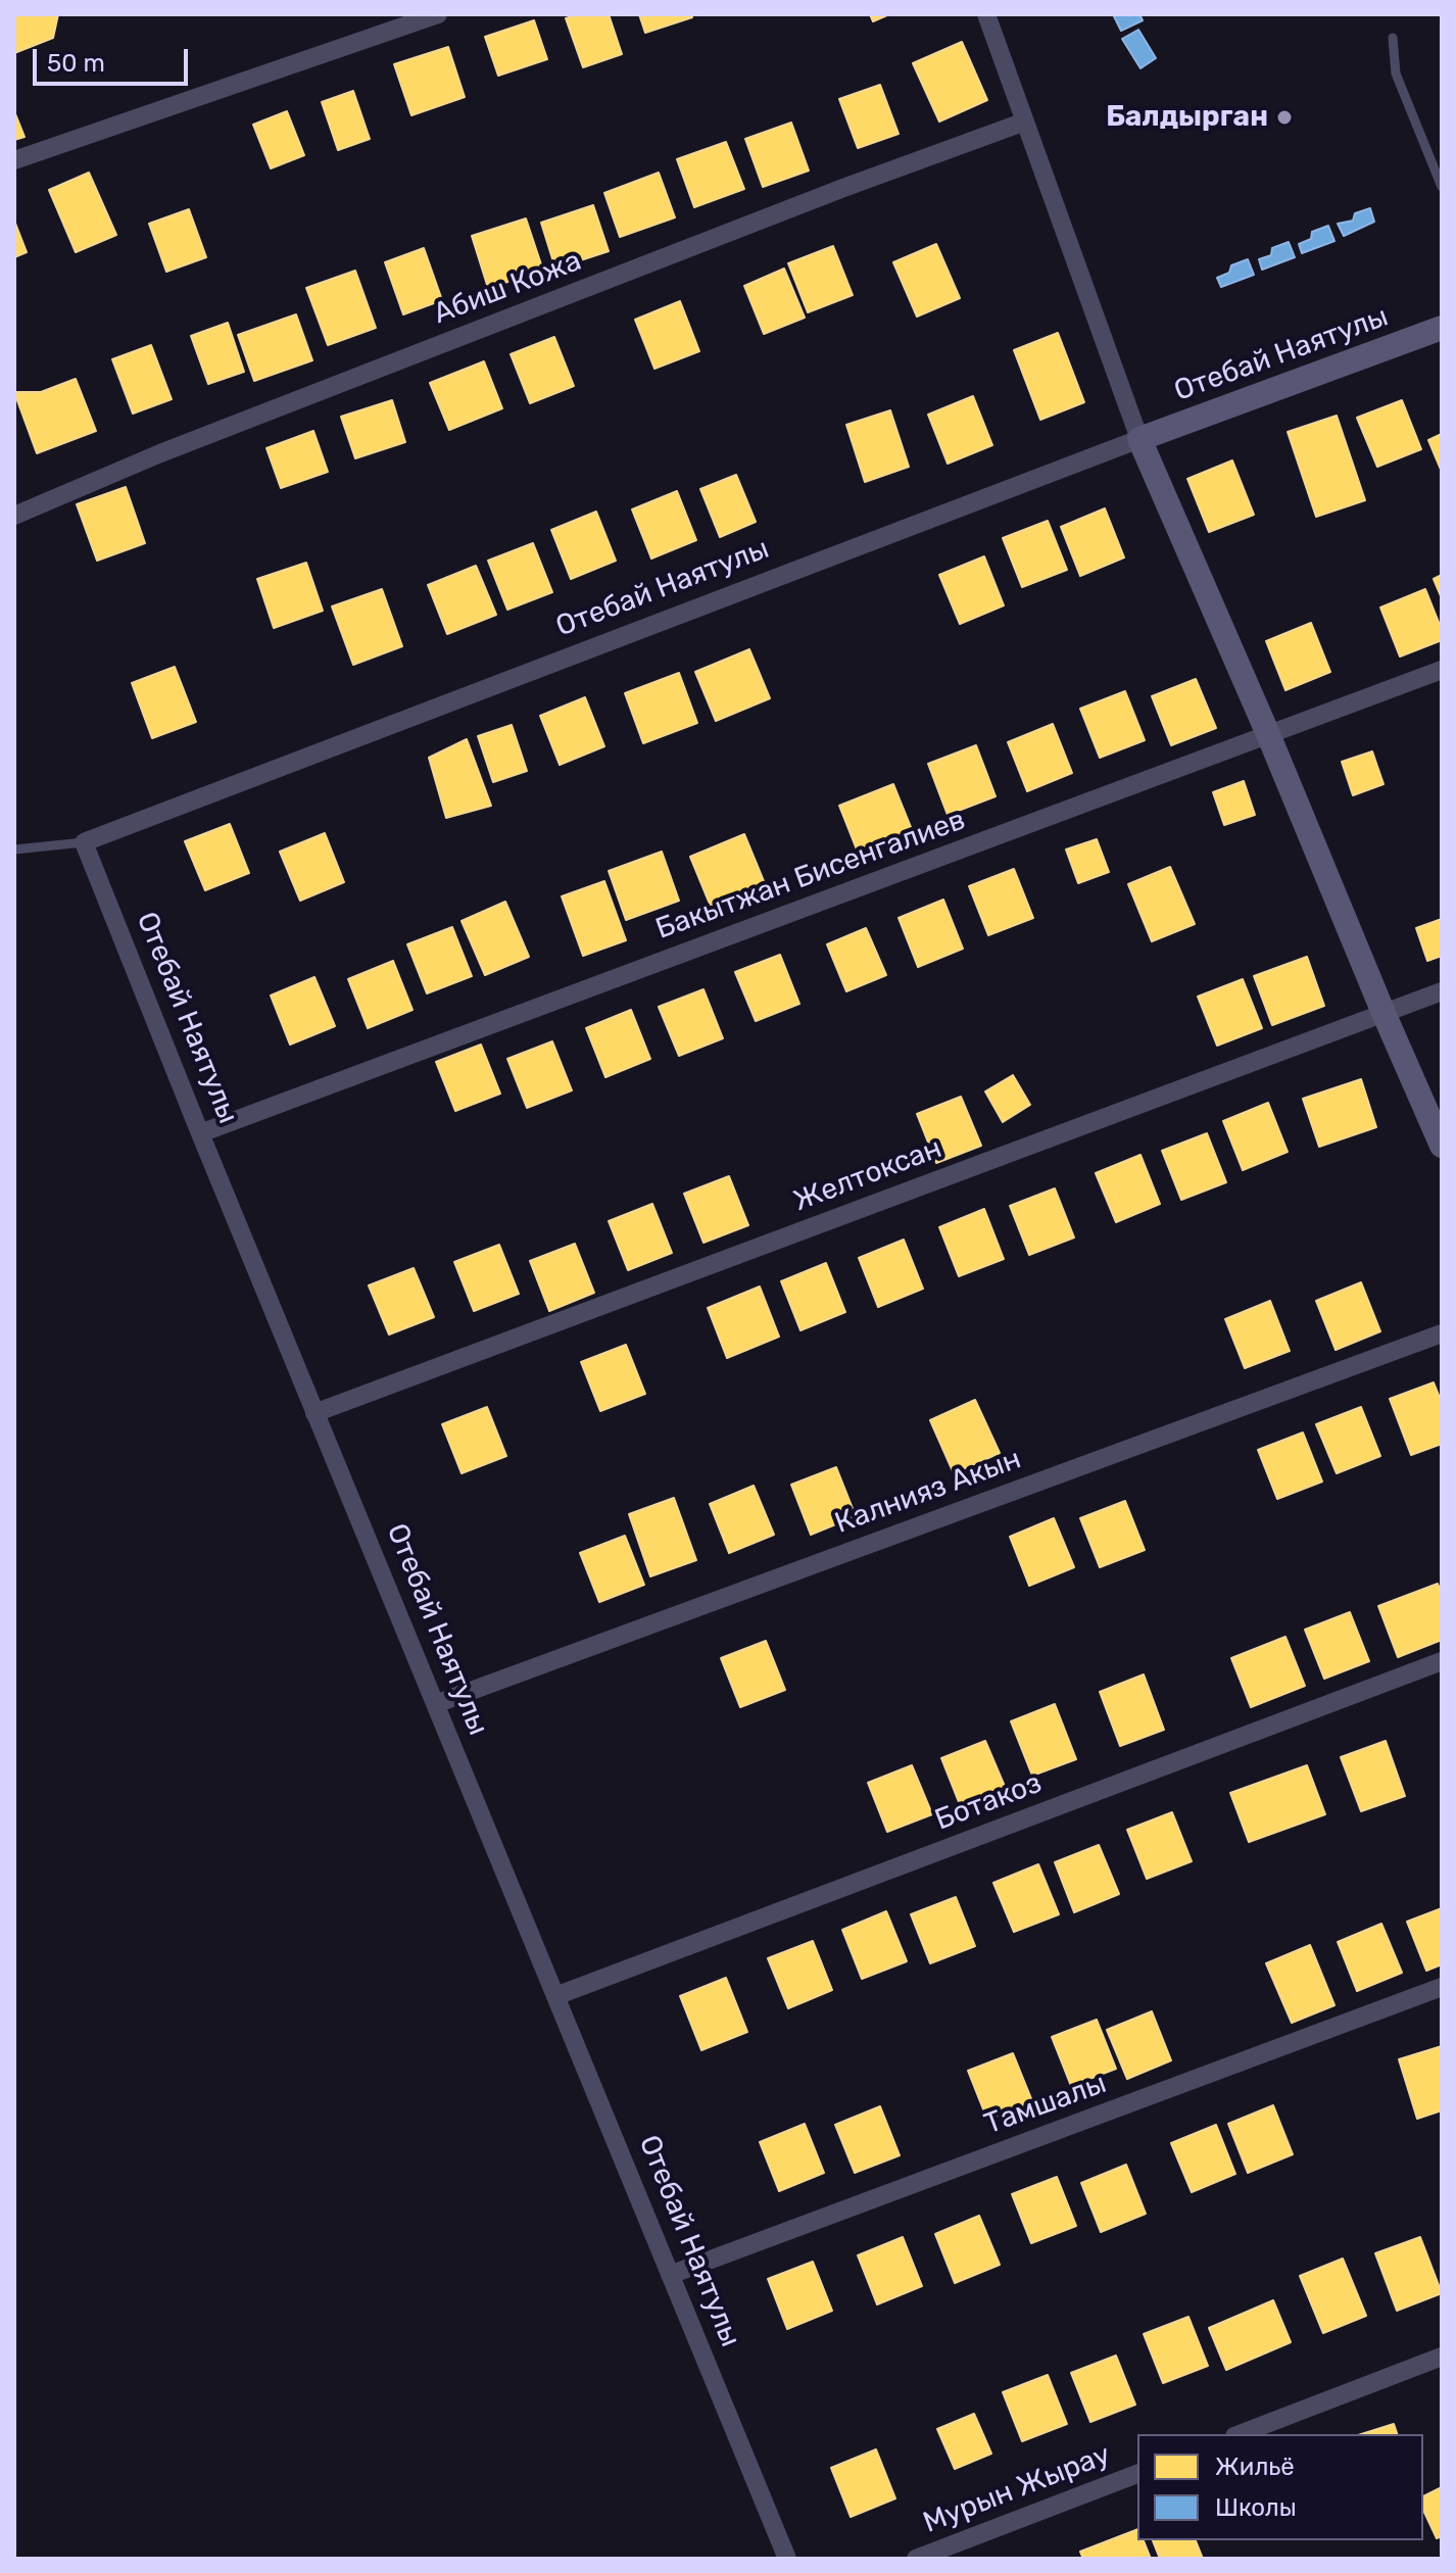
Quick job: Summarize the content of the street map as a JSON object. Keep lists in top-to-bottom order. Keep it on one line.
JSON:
{"streets":{"street":["Абиш Кожа","Отебай Наятулы","Бакытжан Бисенгалиев","Желтоксан","Калнияз Акын","Ботакоз","Тамшалы","Мурын Жырау"]},"crossings":[["Отебай Наятулы","Бакытжан Бисенгалиев"],["Отебай Наятулы","Желтоксан"],["Отебай Наятулы","Калнияз Акын"],["Отебай Наятулы","Ботакоз"],["Отебай Наятулы","Тамшалы"]],"places":["Балдырган"],"legend":["Жильё","Школы"],"scale_bar":"50 m"}
